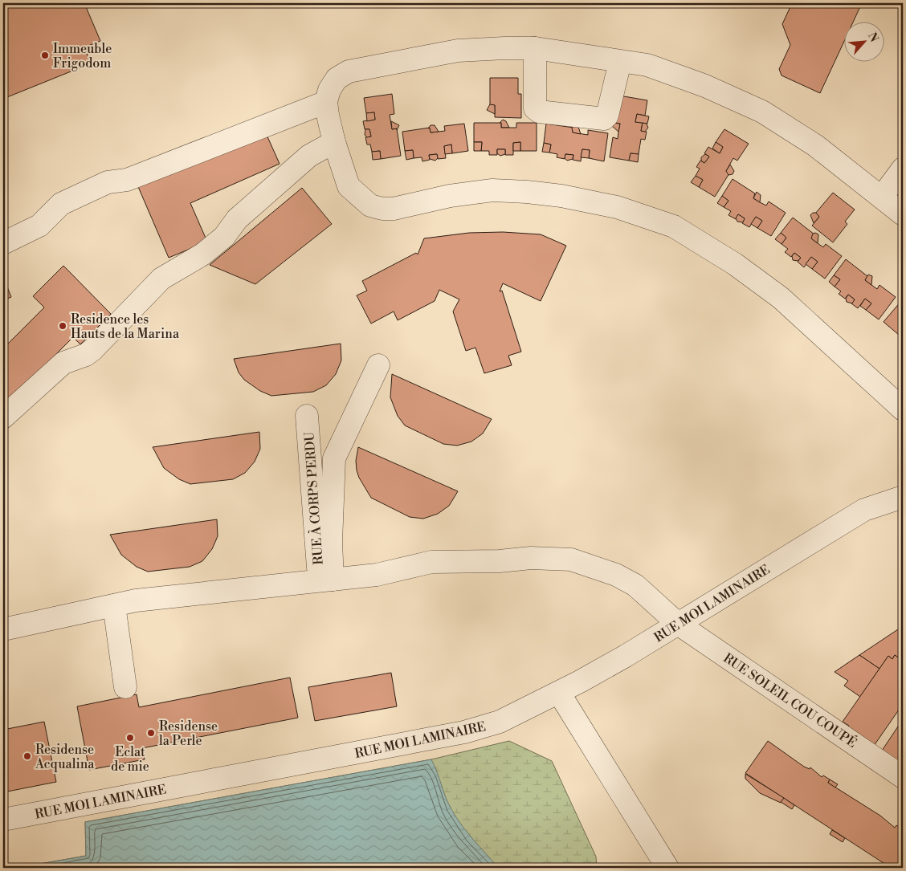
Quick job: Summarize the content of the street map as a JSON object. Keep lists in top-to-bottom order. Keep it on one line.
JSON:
{"streets":{"street":["RUE À CORPS PERDU","RUE MOI LAMINAIRE","RUE SOLEIL COU COUPÉ"]},"crossings":[["RUE À CORPS PERDU","RUE SOLEIL COU COUPÉ"],["RUE MOI LAMINAIRE","RUE SOLEIL COU COUPÉ"]],"places":["Immeuble Frigodom","Residence les Hauts de la Marina","Residense la Perle","Eclat de mie","Residense Acqualina"],"north":"top right"}
